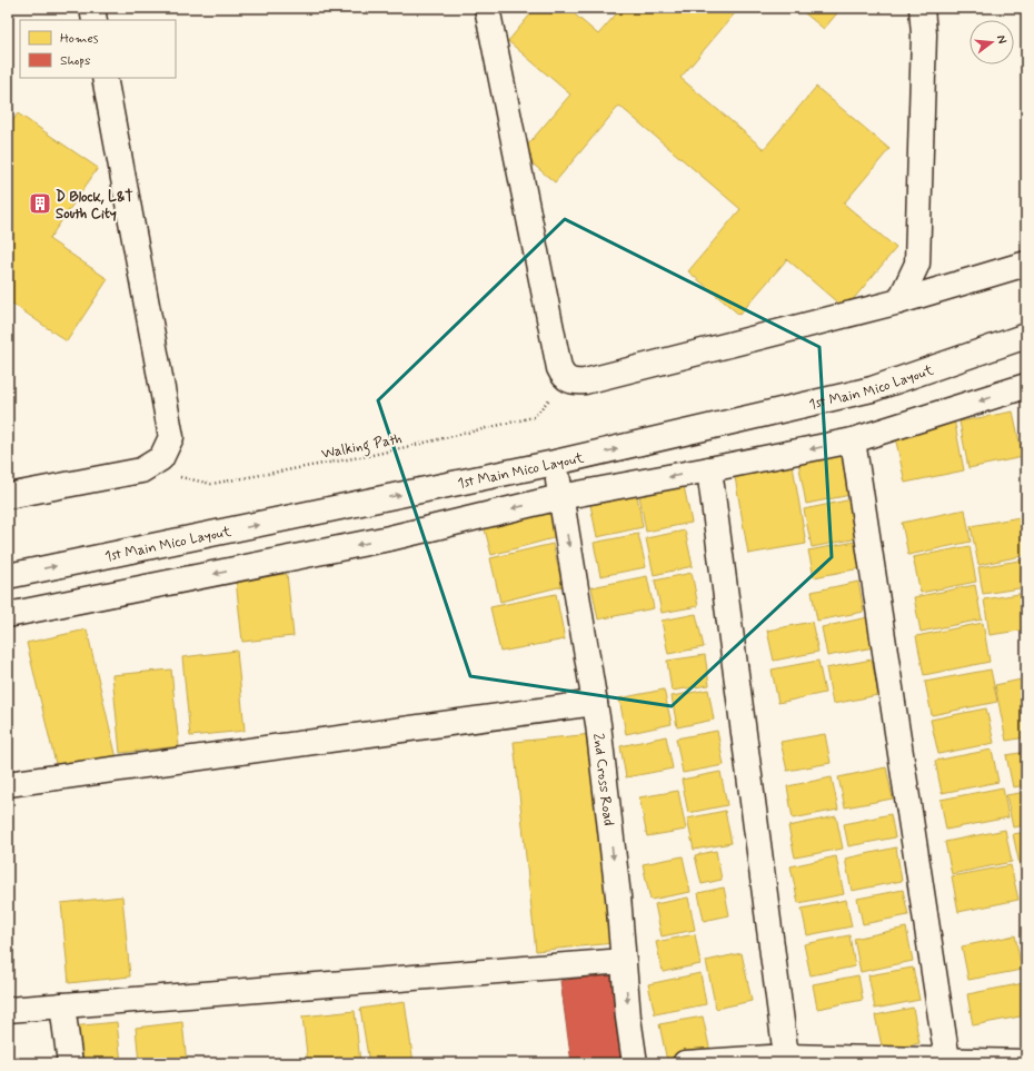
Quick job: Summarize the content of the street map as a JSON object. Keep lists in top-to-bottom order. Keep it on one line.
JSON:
{"streets":{"street":["1st Main Mico Layout","2nd Cross Road"],"path":["Walking Path"]},"crossings":[["1st Main Mico Layout","2nd Cross Road"]],"places":{"building":["D Block, L&T South City"]},"legend":["Homes","Shops"],"north":"right"}
